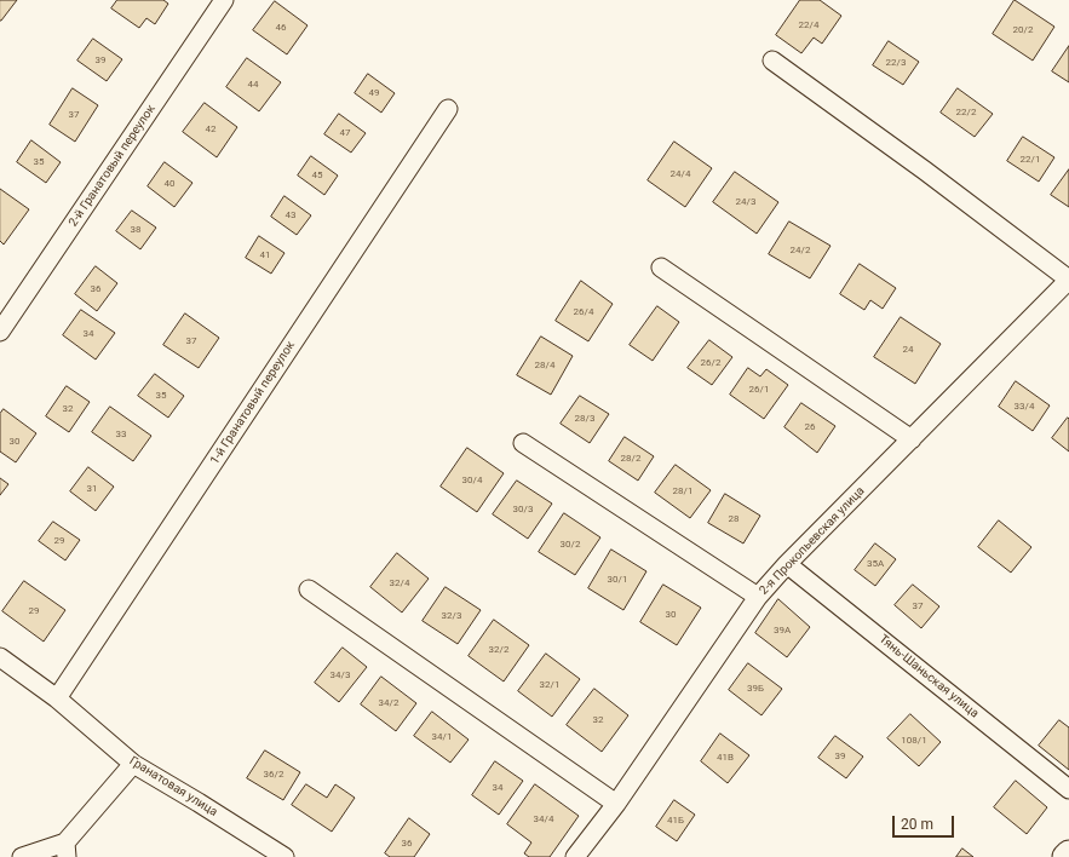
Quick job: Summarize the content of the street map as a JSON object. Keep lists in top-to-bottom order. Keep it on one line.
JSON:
{"streets":{"street":["2-й Гранатовый переулок","1-й Гранатовый переулок","2-я Прокопьевская улица","Тянь-Шаньская улица","Гранатовая улица"]},"crossings":[["1-й Гранатовый переулок","Гранатовая улица"],["2-я Прокопьевская улица","Тянь-Шаньская улица"]],"house_numbers":["22/4","46","20/2","39","22/3","44","49","22/2","37","42","47","22/1","35","24/4","45","40","24/3","43","38","24/2","41","36","26/4","34","37","24","26/2","28/4","26/1","35","33/4","32","28/3","26","33","30","28/2","30/4","31","28/1","30/3","28","29","30/2","35А","30/1","32/4","37","29","30","32/3","39А","32/2","34/3","32/1","39Б","34/2","32","34/1","108/1","39","41В","36/2","34","34/4","41Б","36"],"scale_bar":"20 m"}
